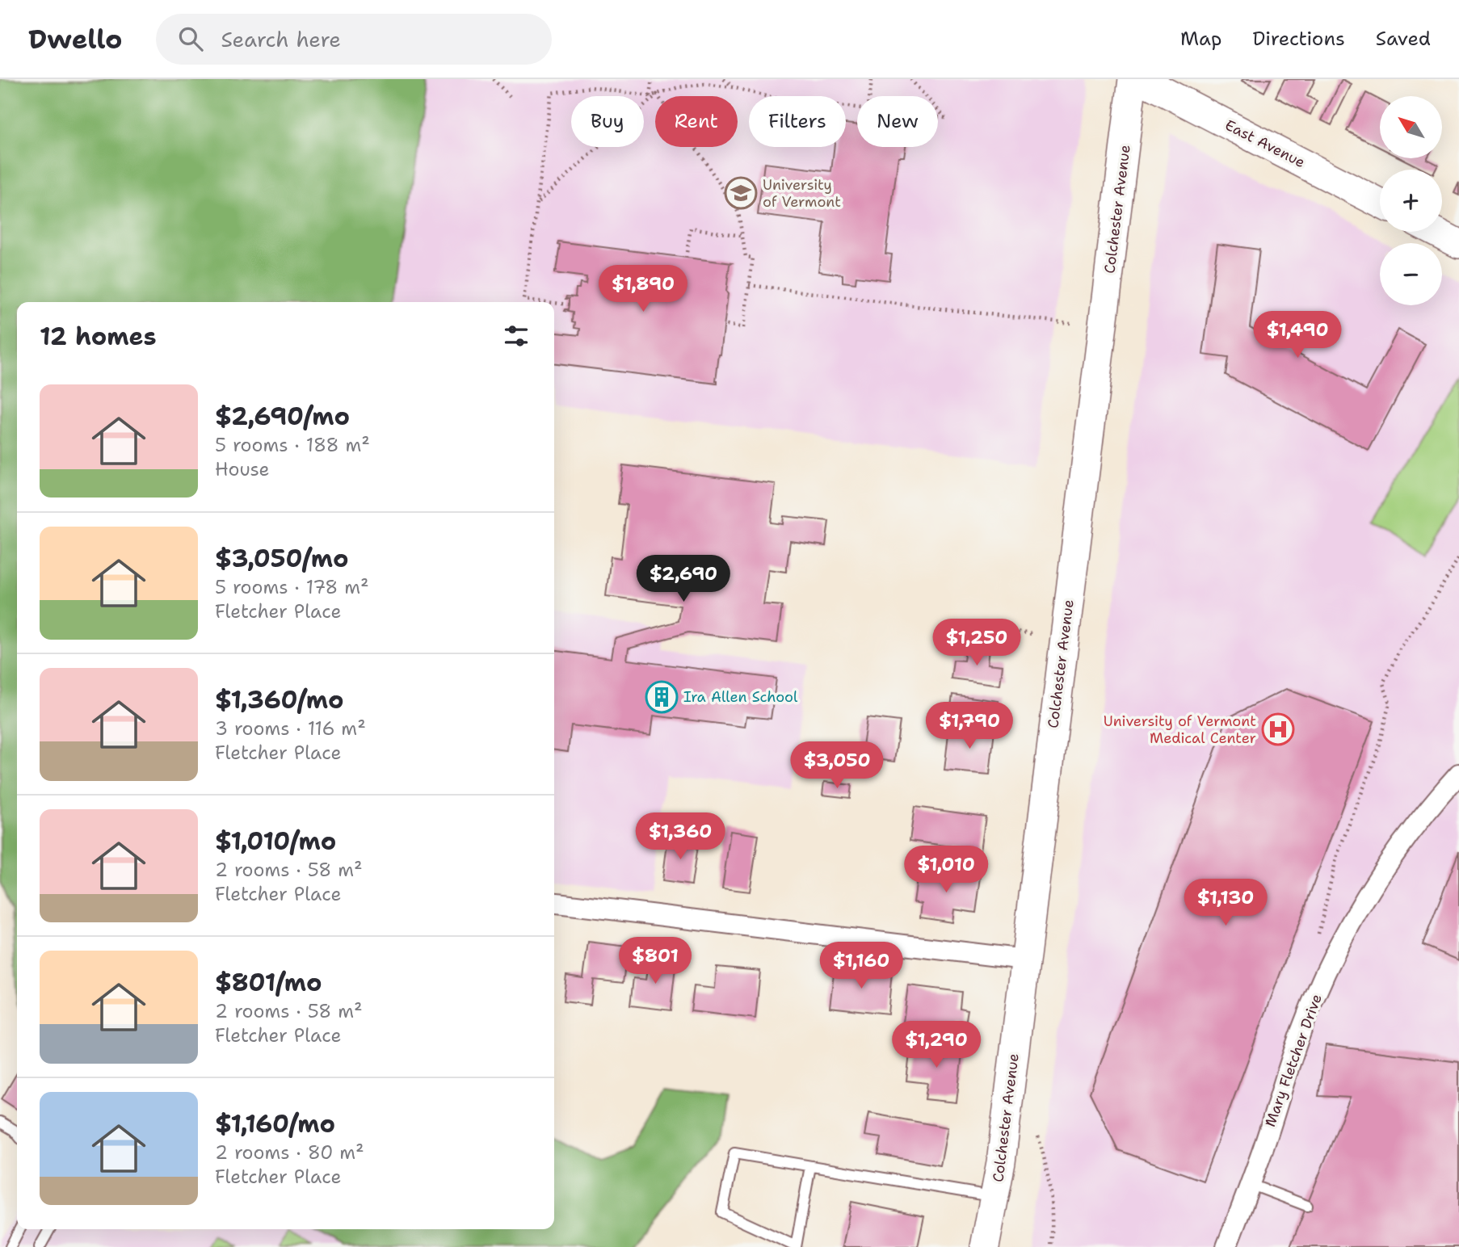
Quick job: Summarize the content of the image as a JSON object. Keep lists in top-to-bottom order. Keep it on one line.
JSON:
{"streets":{"main road":["East Avenue","Colchester Avenue"],"street":["Mary Fletcher Drive"]},"places":{"school or university":["University of Vermont"],"building":["Ira Allen School"],"hospital":["University of Vermont Medical Center"]},"north":"top left","page":{"header":"Dwello","search":"Search here","nav":["Map","Directions","Saved"],"map_buttons":["+","−"],"chip":["Buy","Rent","Filters","New"],"price":["$1,890","$1,490","$2,690","$1,250","$1,790","$3,050","$1,360","$1,010","$1,130","$801","$1,160","$1,290"],"heading":"12 homes","list":[{"name":"$2,690/mo","note":"5 rooms · 188 m² · House"},{"name":"$3,050/mo","note":"5 rooms · 178 m² · Fletcher Place"},{"name":"$1,360/mo","note":"3 rooms · 116 m² · Fletcher Place"},{"name":"$1,010/mo","note":"2 rooms · 58 m² · Fletcher Place"},{"name":"$801/mo","note":"2 rooms · 58 m² · Fletcher Place"},{"name":"$1,160/mo","note":"2 rooms · 80 m² · Fletcher Place"}]}}
